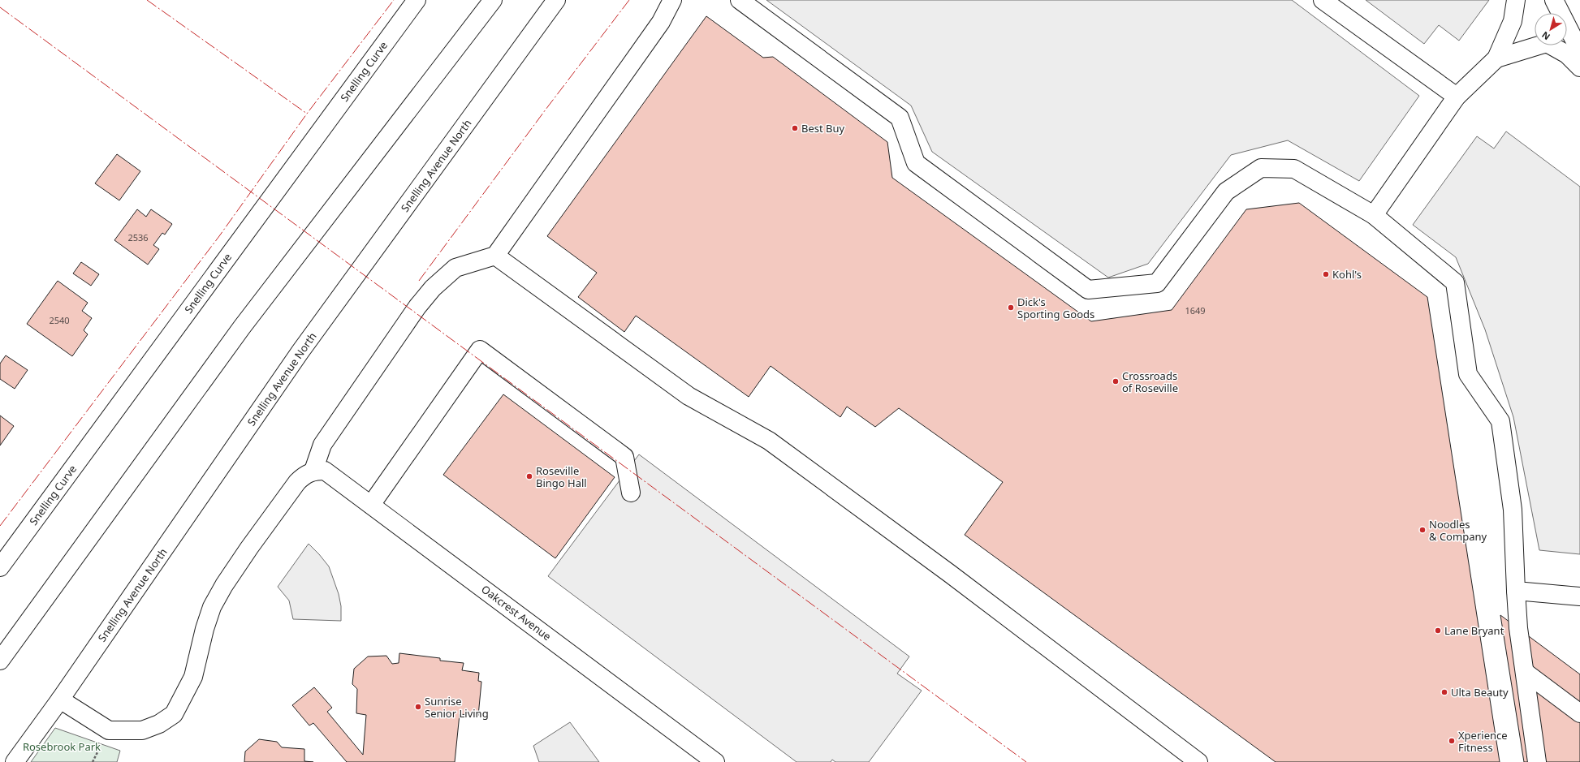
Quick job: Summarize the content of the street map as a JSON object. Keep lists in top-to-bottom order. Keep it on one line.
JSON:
{"streets":{"main road":["Snelling Curve","Snelling Avenue North","Oakcrest Avenue"]},"parks":["Rosebrook Park"],"places":["Best Buy","Kohl's","Dick's Sporting Goods","Crossroads of Roseville","Roseville Bingo Hall","Noodles & Company","Lane Bryant","Ulta Beauty","Sunrise Senior Living","Xperience Fitness"],"house_numbers":["2536","1649","2540"],"north":"bottom left"}
